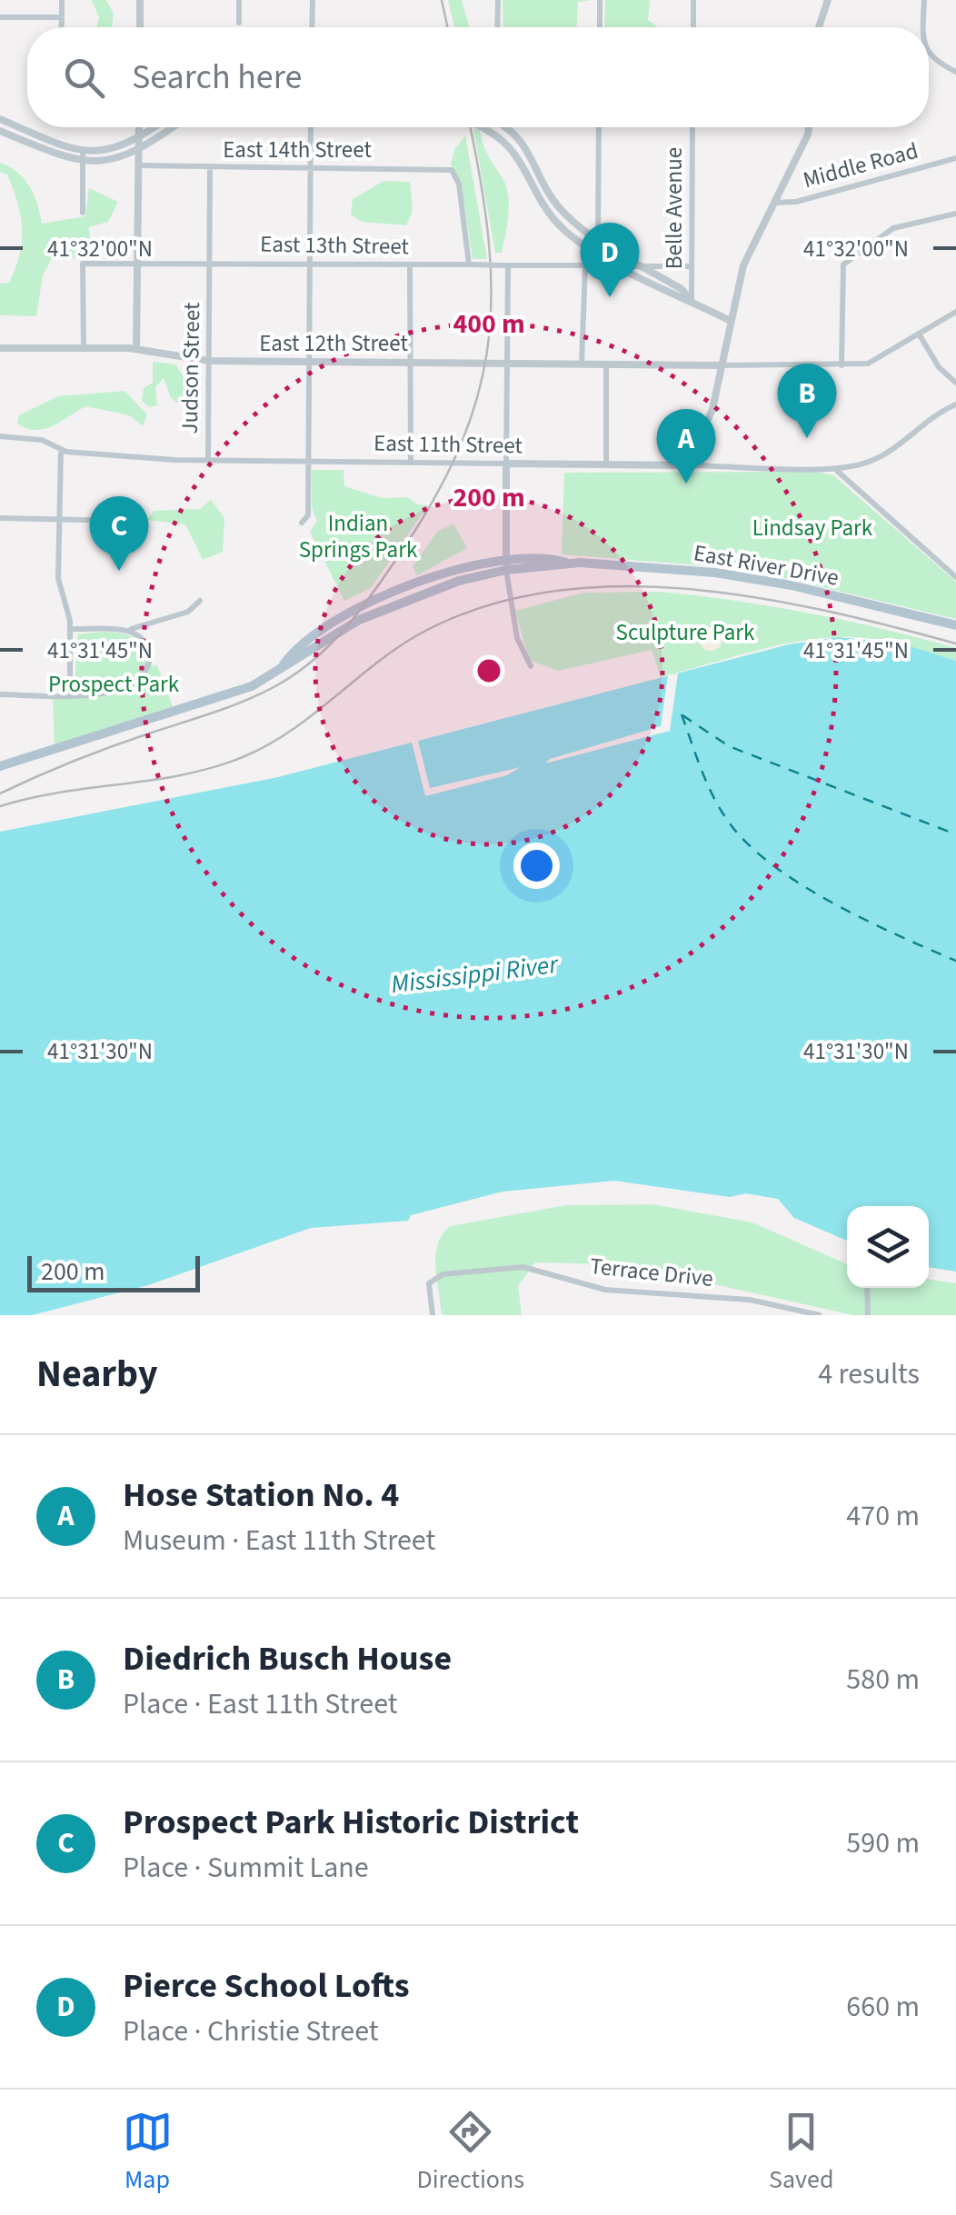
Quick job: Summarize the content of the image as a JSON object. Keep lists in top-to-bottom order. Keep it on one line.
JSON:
{"streets":{"main road":["East River Drive"],"street":["East 14th Street","Middle Road","Belle Avenue","East 13th Street","East 12th Street","Judson Street","East 11th Street","Terrace Drive"]},"crossings":[["East 14th Street","East 13th Street"],["East 14th Street","Judson Street"],["East 13th Street","East 12th Street"],["East 13th Street","Judson Street"],["East 12th Street","Judson Street"],["Judson Street","East 11th Street"]],"water":["Mississippi River"],"parks":["Indian Springs Park","Lindsay Park","Sculpture Park","Prospect Park"],"scale_bar":"200 m","page":{"search":"Search here","pins":["D","B","A","C"],"scale":"200 m","heading":["Nearby","4 results"],"list":[{"mark":"A","name":"Hose Station No. 4","note":"Museum · East 11th Street","value":"470 m"},{"mark":"B","name":"Diedrich Busch House","note":"Place · East 11th Street","value":"580 m"},{"mark":"C","name":"Prospect Park Historic District","note":"Place · Summit Lane","value":"590 m"},{"mark":"D","name":"Pierce School Lofts","note":"Place · Christie Street","value":"660 m"}],"nav":["Map","Directions","Saved"]},"coordinates":["41°32'00\"N","41°31'45\"N","41°31'30\"N"],"rings":["400 m","200 m"]}
